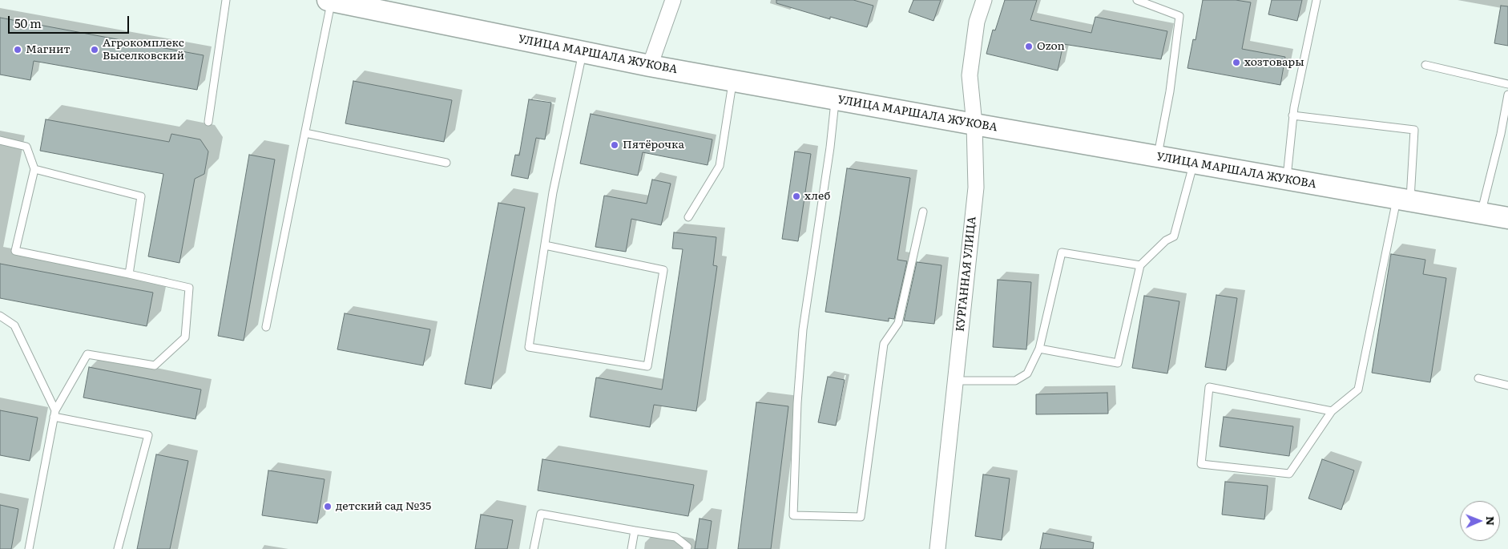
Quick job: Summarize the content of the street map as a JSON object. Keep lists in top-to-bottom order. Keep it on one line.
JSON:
{"streets":{"main road":["УЛИЦА МАРШАЛА ЖУКОВА"],"street":["КУРГАННАЯ УЛИЦА"]},"crossings":[["УЛИЦА МАРШАЛА ЖУКОВА","КУРГАННАЯ УЛИЦА"]],"places":["Ozon","Магнит","Агрокомплекс Выселковский","хозтовары","Пятёрочка","хлеб","детский сад №35"],"scale_bar":"50 m","north":"right"}
